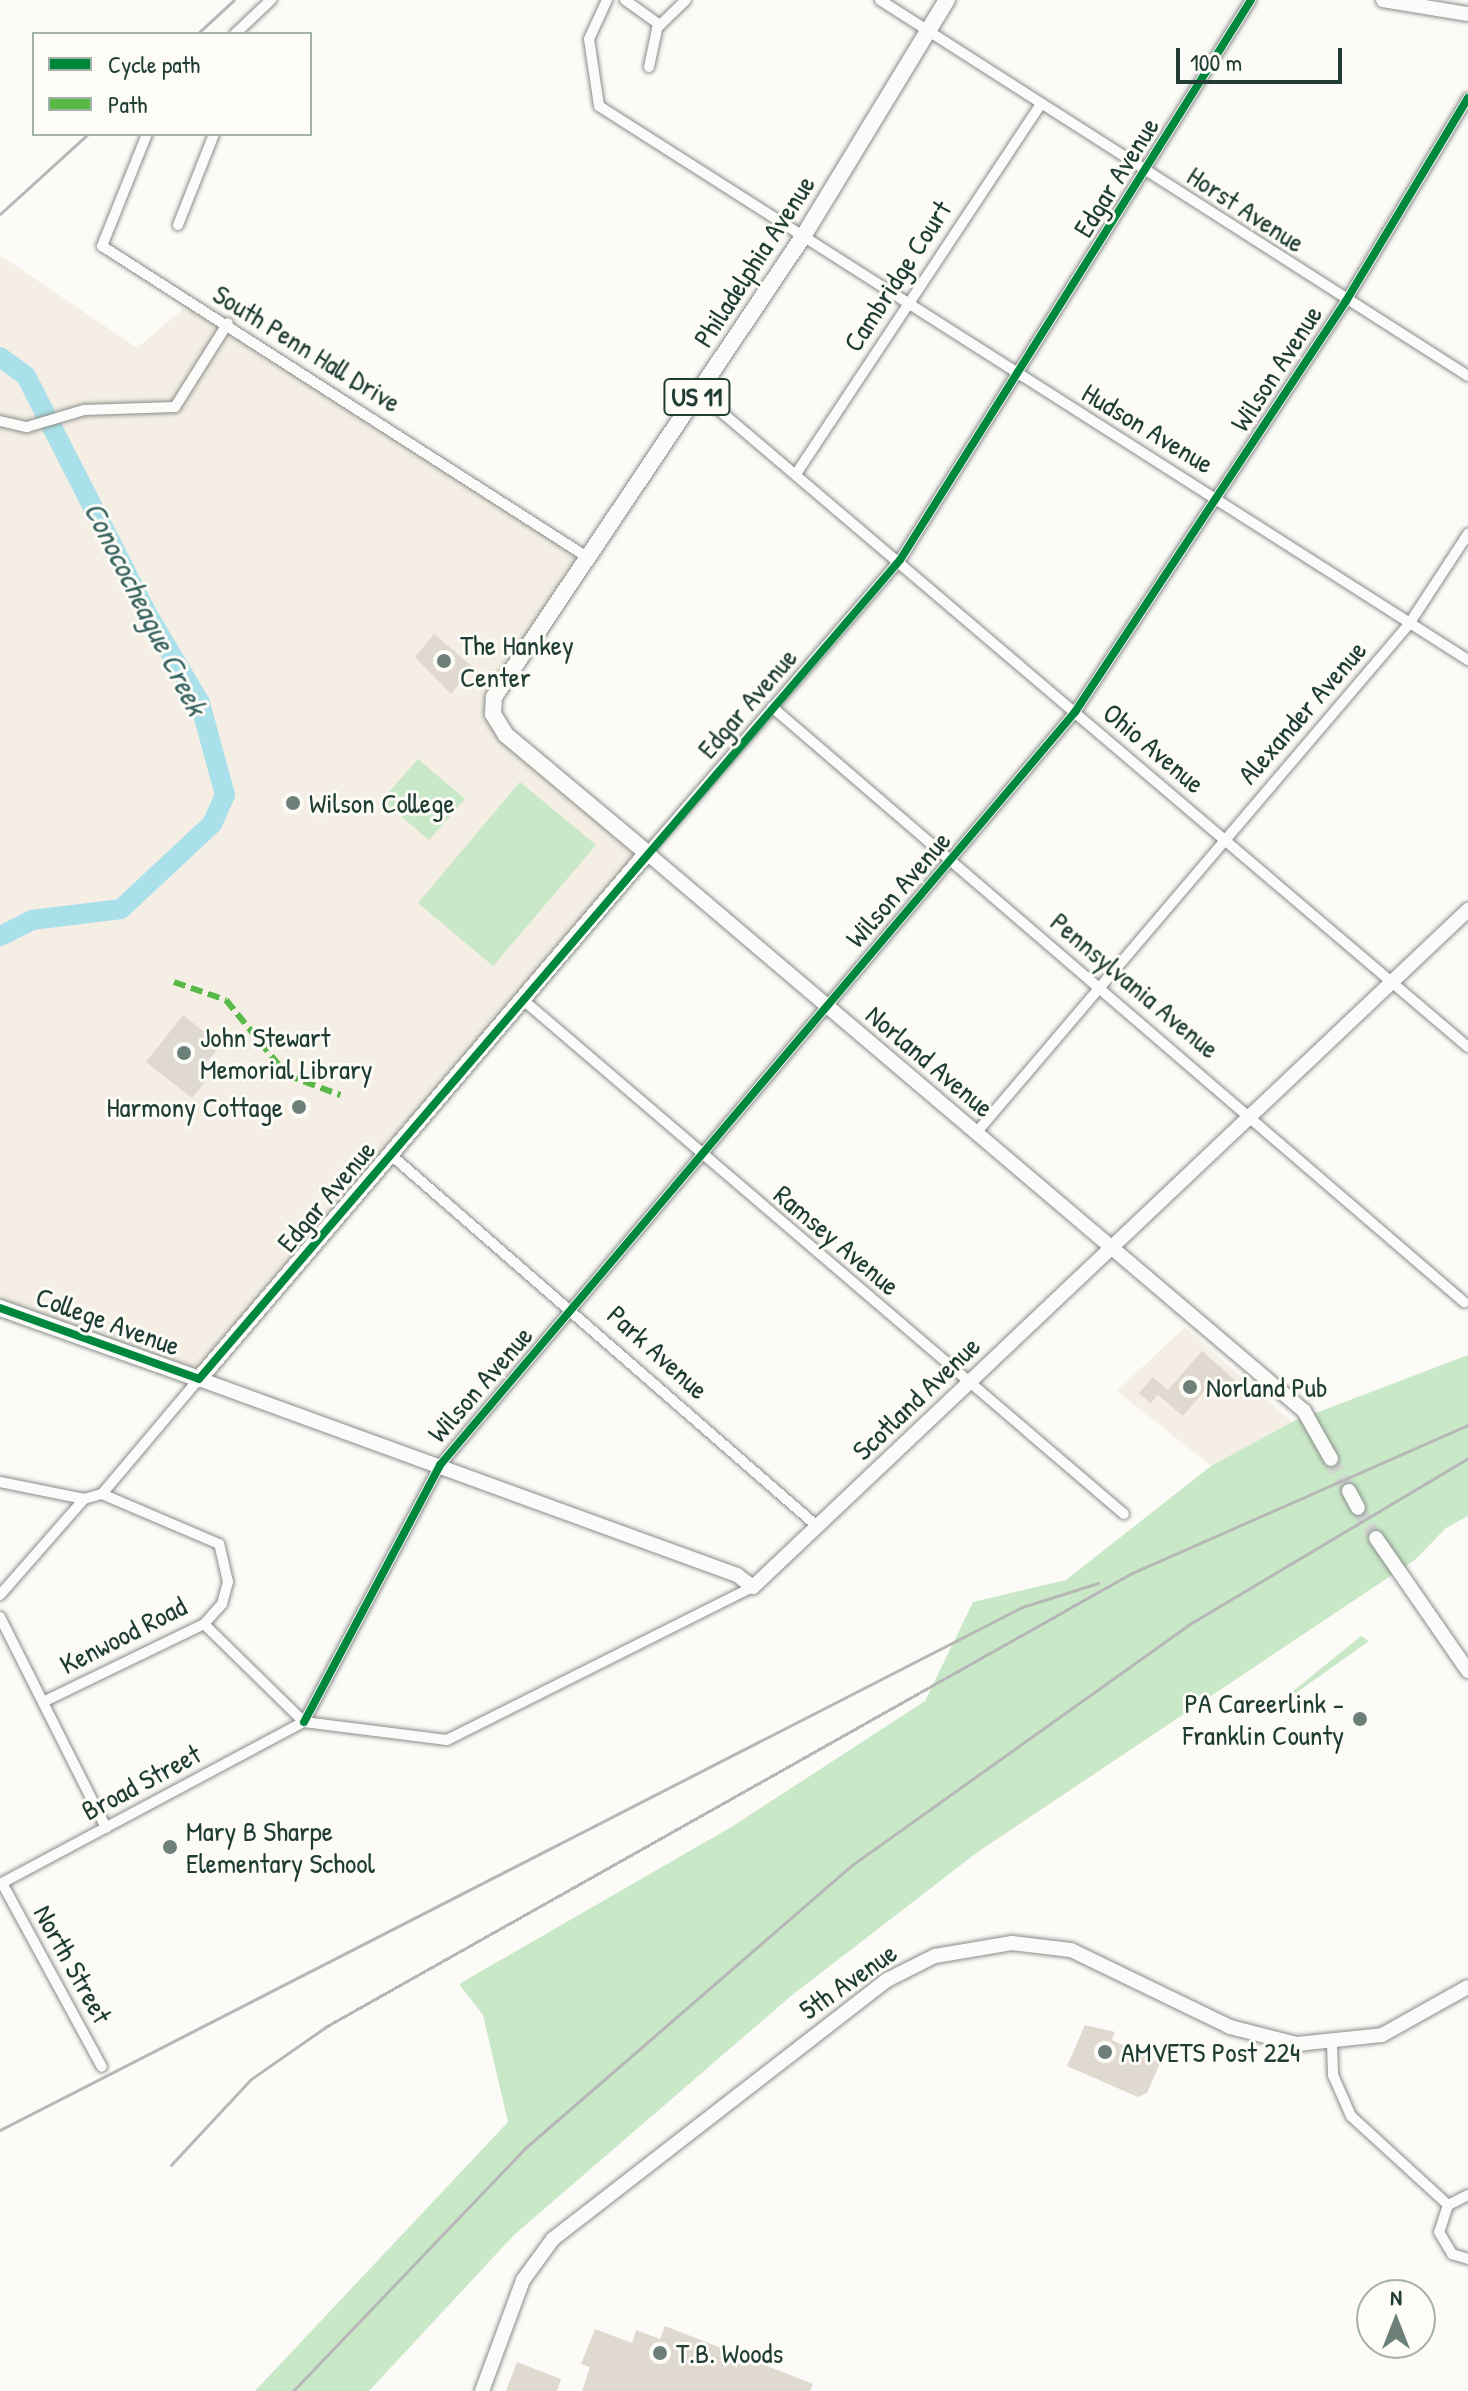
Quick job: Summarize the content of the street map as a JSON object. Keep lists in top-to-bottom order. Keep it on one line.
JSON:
{"streets":{"main road":["Edgar Avenue","Philadelphia Avenue","US 11","Norland Avenue","College Avenue"],"street":["Horst Avenue","Cambridge Court","South Penn Hall Drive","Wilson Avenue","Hudson Avenue","Alexander Avenue","Ohio Avenue","Pennsylvania Avenue","Ramsey Avenue","Park Avenue","Scotland Avenue","Kenwood Road","Broad Street","North Street","5th Avenue"]},"crossings":[["Edgar Avenue","Horst Avenue"],["Edgar Avenue","Hudson Avenue"],["Edgar Avenue","Ohio Avenue"],["Edgar Avenue","Pennsylvania Avenue"],["Edgar Avenue","Norland Avenue"],["Edgar Avenue","Ramsey Avenue"],["Edgar Avenue","College Avenue"],["Edgar Avenue","Park Avenue"],["Edgar Avenue","Kenwood Road"],["Horst Avenue","Philadelphia Avenue"],["Horst Avenue","Cambridge Court"],["Horst Avenue","Wilson Avenue"],["Philadelphia Avenue","South Penn Hall Drive"],["Philadelphia Avenue","Hudson Avenue"],["Philadelphia Avenue","Ohio Avenue"],["Philadelphia Avenue","Norland Avenue"],["Cambridge Court","Hudson Avenue"],["Cambridge Court","Ohio Avenue"],["Wilson Avenue","Hudson Avenue"],["Wilson Avenue","Ohio Avenue"],["Wilson Avenue","Pennsylvania Avenue"],["Wilson Avenue","Norland Avenue"],["Wilson Avenue","Ramsey Avenue"],["Wilson Avenue","College Avenue"],["Wilson Avenue","Park Avenue"],["Wilson Avenue","Scotland Avenue"],["Wilson Avenue","Broad Street"],["Hudson Avenue","Alexander Avenue"],["Alexander Avenue","Ohio Avenue"],["Alexander Avenue","Pennsylvania Avenue"],["Alexander Avenue","Norland Avenue"],["Ohio Avenue","Scotland Avenue"],["Pennsylvania Avenue","Scotland Avenue"],["Norland Avenue","Scotland Avenue"],["Ramsey Avenue","Scotland Avenue"],["College Avenue","Scotland Avenue"],["Park Avenue","Scotland Avenue"],["Scotland Avenue","Broad Street"],["Broad Street","North Street"]],"water":["Conococheague Creek"],"places":["The Hankey Center","Wilson College","John Stewart Memorial Library","Harmony Cottage","Norland Pub","PA Careerlink - Franklin County","Mary B Sharpe Elementary School","AMVETS Post 224","T.B. Woods"],"legend":["Cycle path","Path"],"scale_bar":"100 m","north":"top"}
